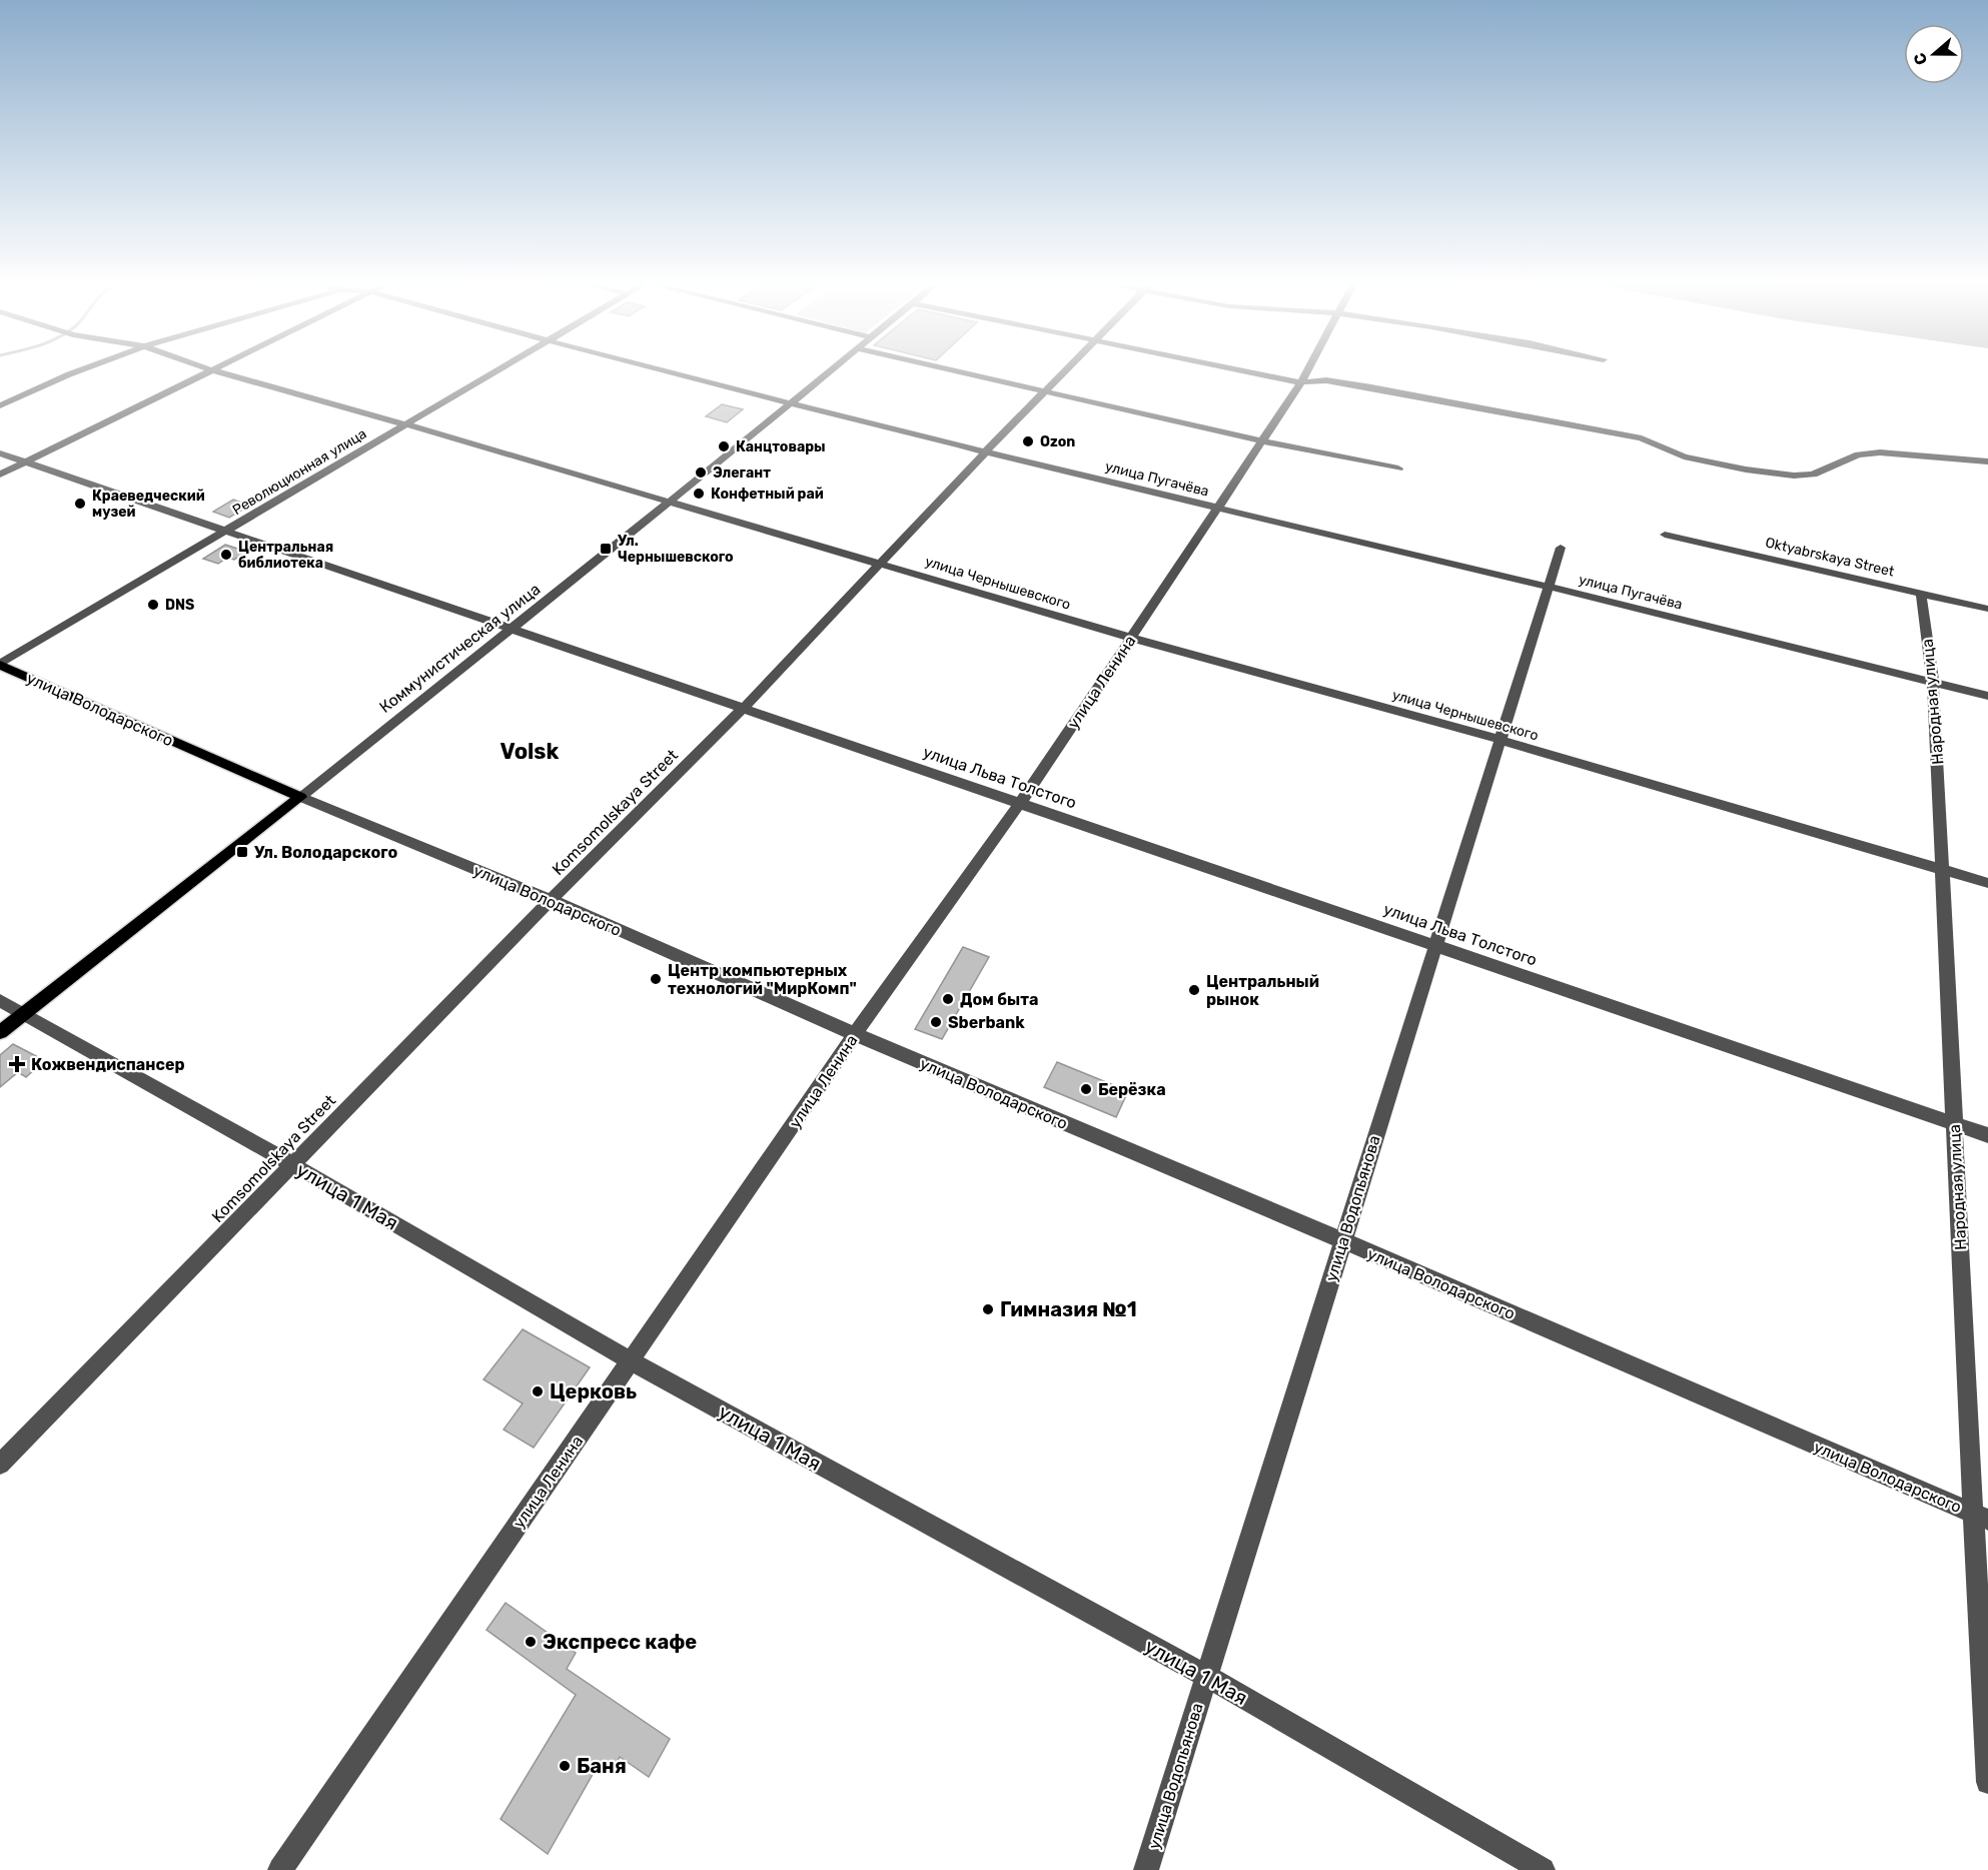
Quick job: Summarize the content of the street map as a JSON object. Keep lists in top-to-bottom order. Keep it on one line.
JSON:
{"streets":{"main road":["Коммунистическая улица","улица Володарского"],"street":["Революционная улица","улица Пугачёва","Oktyabrskaya Street","улица Чернышевского","улица Ленина","Народная улица","улица Льва Толстого","Komsomolskaya Street","улица 1 Мая","улица Водопьянова"]},"crossings":[["Революционная улица","улица Чернышевского"],["Революционная улица","улица Володарского"],["Революционная улица","улица Льва Толстого"],["улица Пугачёва","Коммунистическая улица"],["улица Пугачёва","улица Ленина"],["улица Пугачёва","Народная улица"],["улица Пугачёва","Komsomolskaya Street"],["улица Пугачёва","улица Водопьянова"],["Oktyabrskaya Street","Народная улица"],["улица Чернышевского","Коммунистическая улица"],["улица Чернышевского","улица Ленина"],["улица Чернышевского","Народная улица"],["улица Чернышевского","Komsomolskaya Street"],["улица Чернышевского","улица Водопьянова"],["Коммунистическая улица","улица Володарского"],["Коммунистическая улица","улица Льва Толстого"],["Коммунистическая улица","улица 1 Мая"],["улица Ленина","улица Володарского"],["улица Ленина","улица Льва Толстого"],["улица Ленина","улица 1 Мая"],["Народная улица","улица Володарского"],["Народная улица","улица Льва Толстого"],["улица Володарского","Komsomolskaya Street"],["улица Володарского","улица Водопьянова"],["улица Льва Толстого","Komsomolskaya Street"],["улица Льва Толстого","улица Водопьянова"],["Komsomolskaya Street","улица 1 Мая"],["улица 1 Мая","улица Водопьянова"]],"districts":["Volsk"],"places":{"other":["Ozon","Канцтовары","Элегант","Конфетный рай","Краеведческий музей","Центральная библиотека","DNS","Центр компьютерных технологий \"МирКомп\"","Центральный рынок","Дом быта","Sberbank","Берёзка","Гимназия №1","Церковь","Экспресс кафе","Баня"],"transit":["Ул. Чернышевского","Ул. Володарского"],"health":["Кожвендиспансер"]},"north":"left"}
